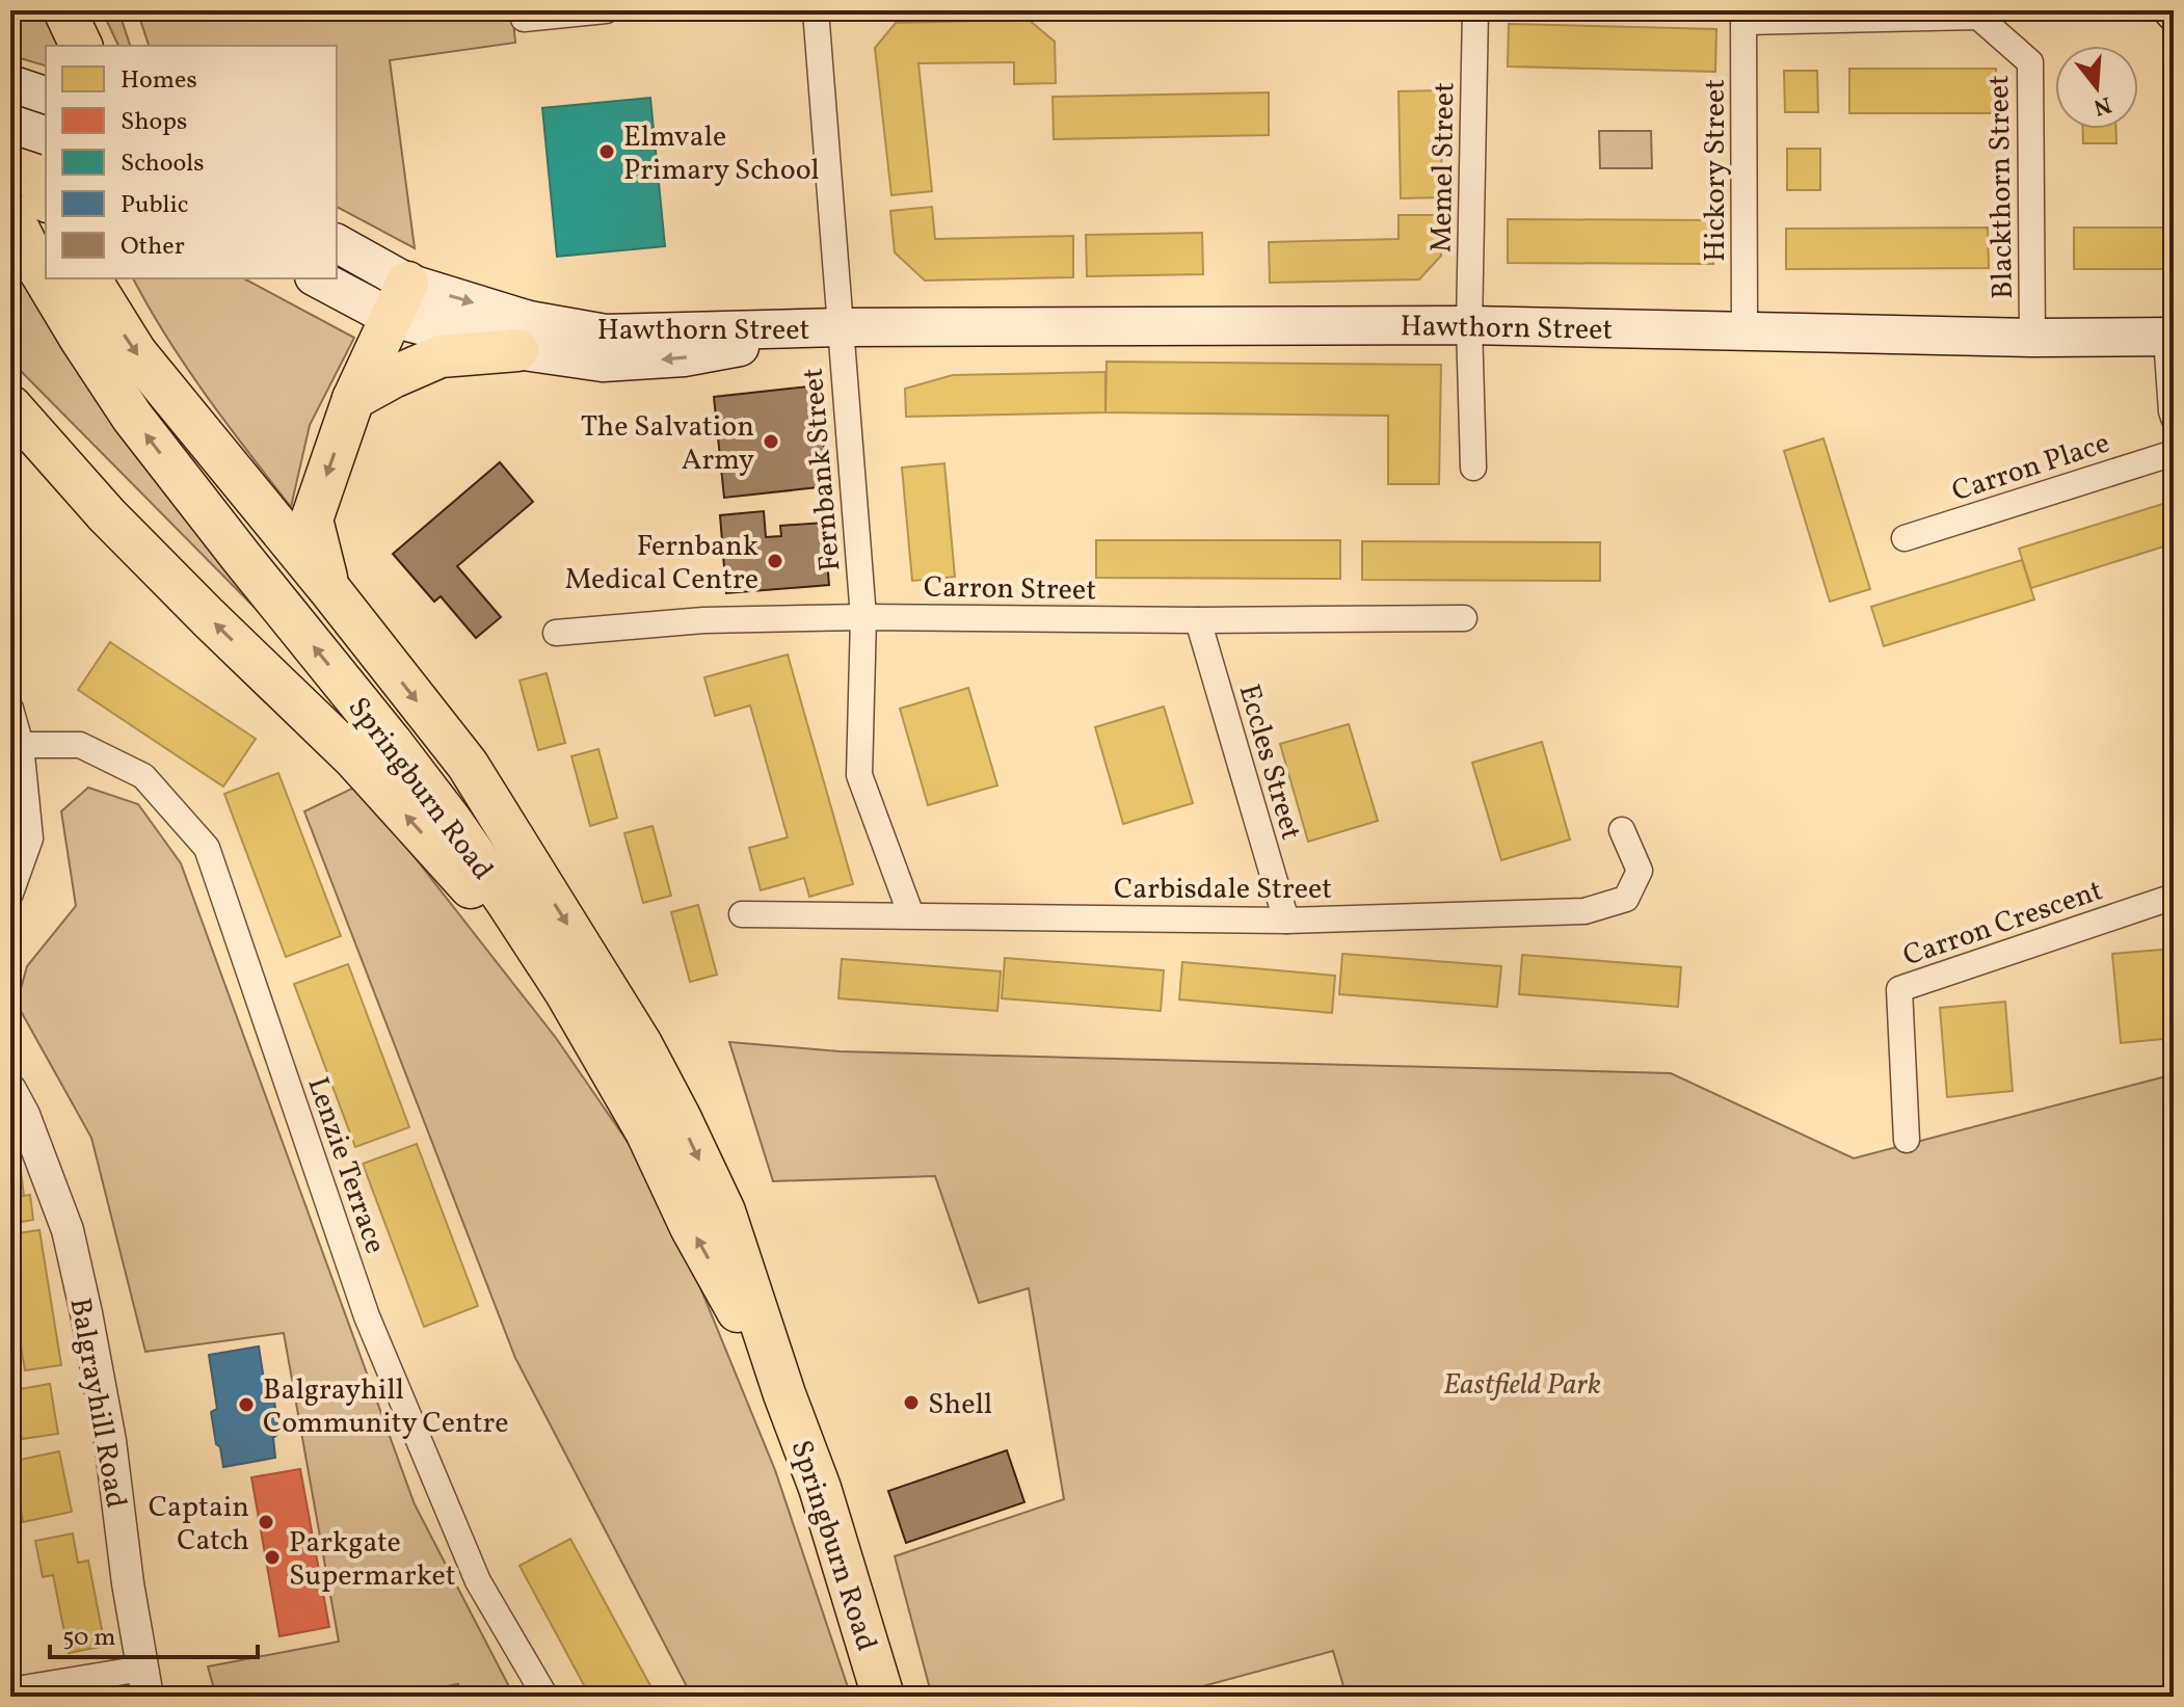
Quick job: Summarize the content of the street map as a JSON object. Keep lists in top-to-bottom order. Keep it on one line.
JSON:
{"streets":{"main road":["Hawthorn Street","Springburn Road"],"street":["Memel Street","Hickory Street","Blackthorn Street","Carron Place","Fernbank Street","Carron Street","Eccles Street","Carbisdale Street","Carron Crescent","Lenzie Terrace","Balgrayhill Road"]},"crossings":[["Memel Street","Hawthorn Street"],["Hickory Street","Blackthorn Street"],["Hickory Street","Hawthorn Street"],["Blackthorn Street","Hawthorn Street"],["Hawthorn Street","Fernbank Street"],["Fernbank Street","Carron Street"],["Fernbank Street","Carbisdale Street"],["Carron Street","Eccles Street"],["Eccles Street","Carbisdale Street"]],"parks":["Eastfield Park"],"places":["Elmvale Primary School","The Salvation Army","Fernbank Medical Centre","Shell","Balgrayhill Community Centre","Captain Catch","Parkgate Supermarket"],"legend":["Homes","Shops","Schools","Public","Other"],"scale_bar":"50 m","north":"bottom"}
